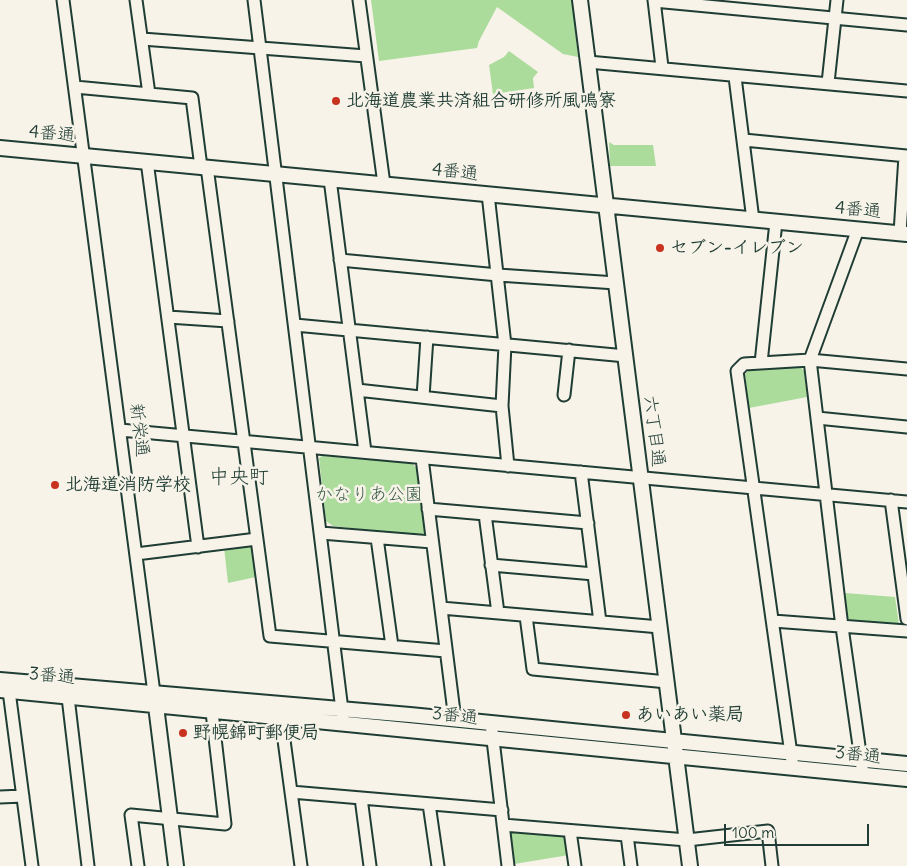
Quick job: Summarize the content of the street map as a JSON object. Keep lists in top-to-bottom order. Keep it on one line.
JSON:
{"streets":{"street":["4番通","新栄通","六丁目通","3番通"]},"crossings":[["4番通","新栄通"],["4番通","六丁目通"],["新栄通","3番通"],["六丁目通","3番通"]],"districts":["中央町"],"parks":["かなりあ公園"],"places":["北海道農業共済組合研修所風鳴寮","セブン-イレブン","北海道消防学校","あいあい薬局","野幌錦町郵便局"],"scale_bar":"100 m"}
